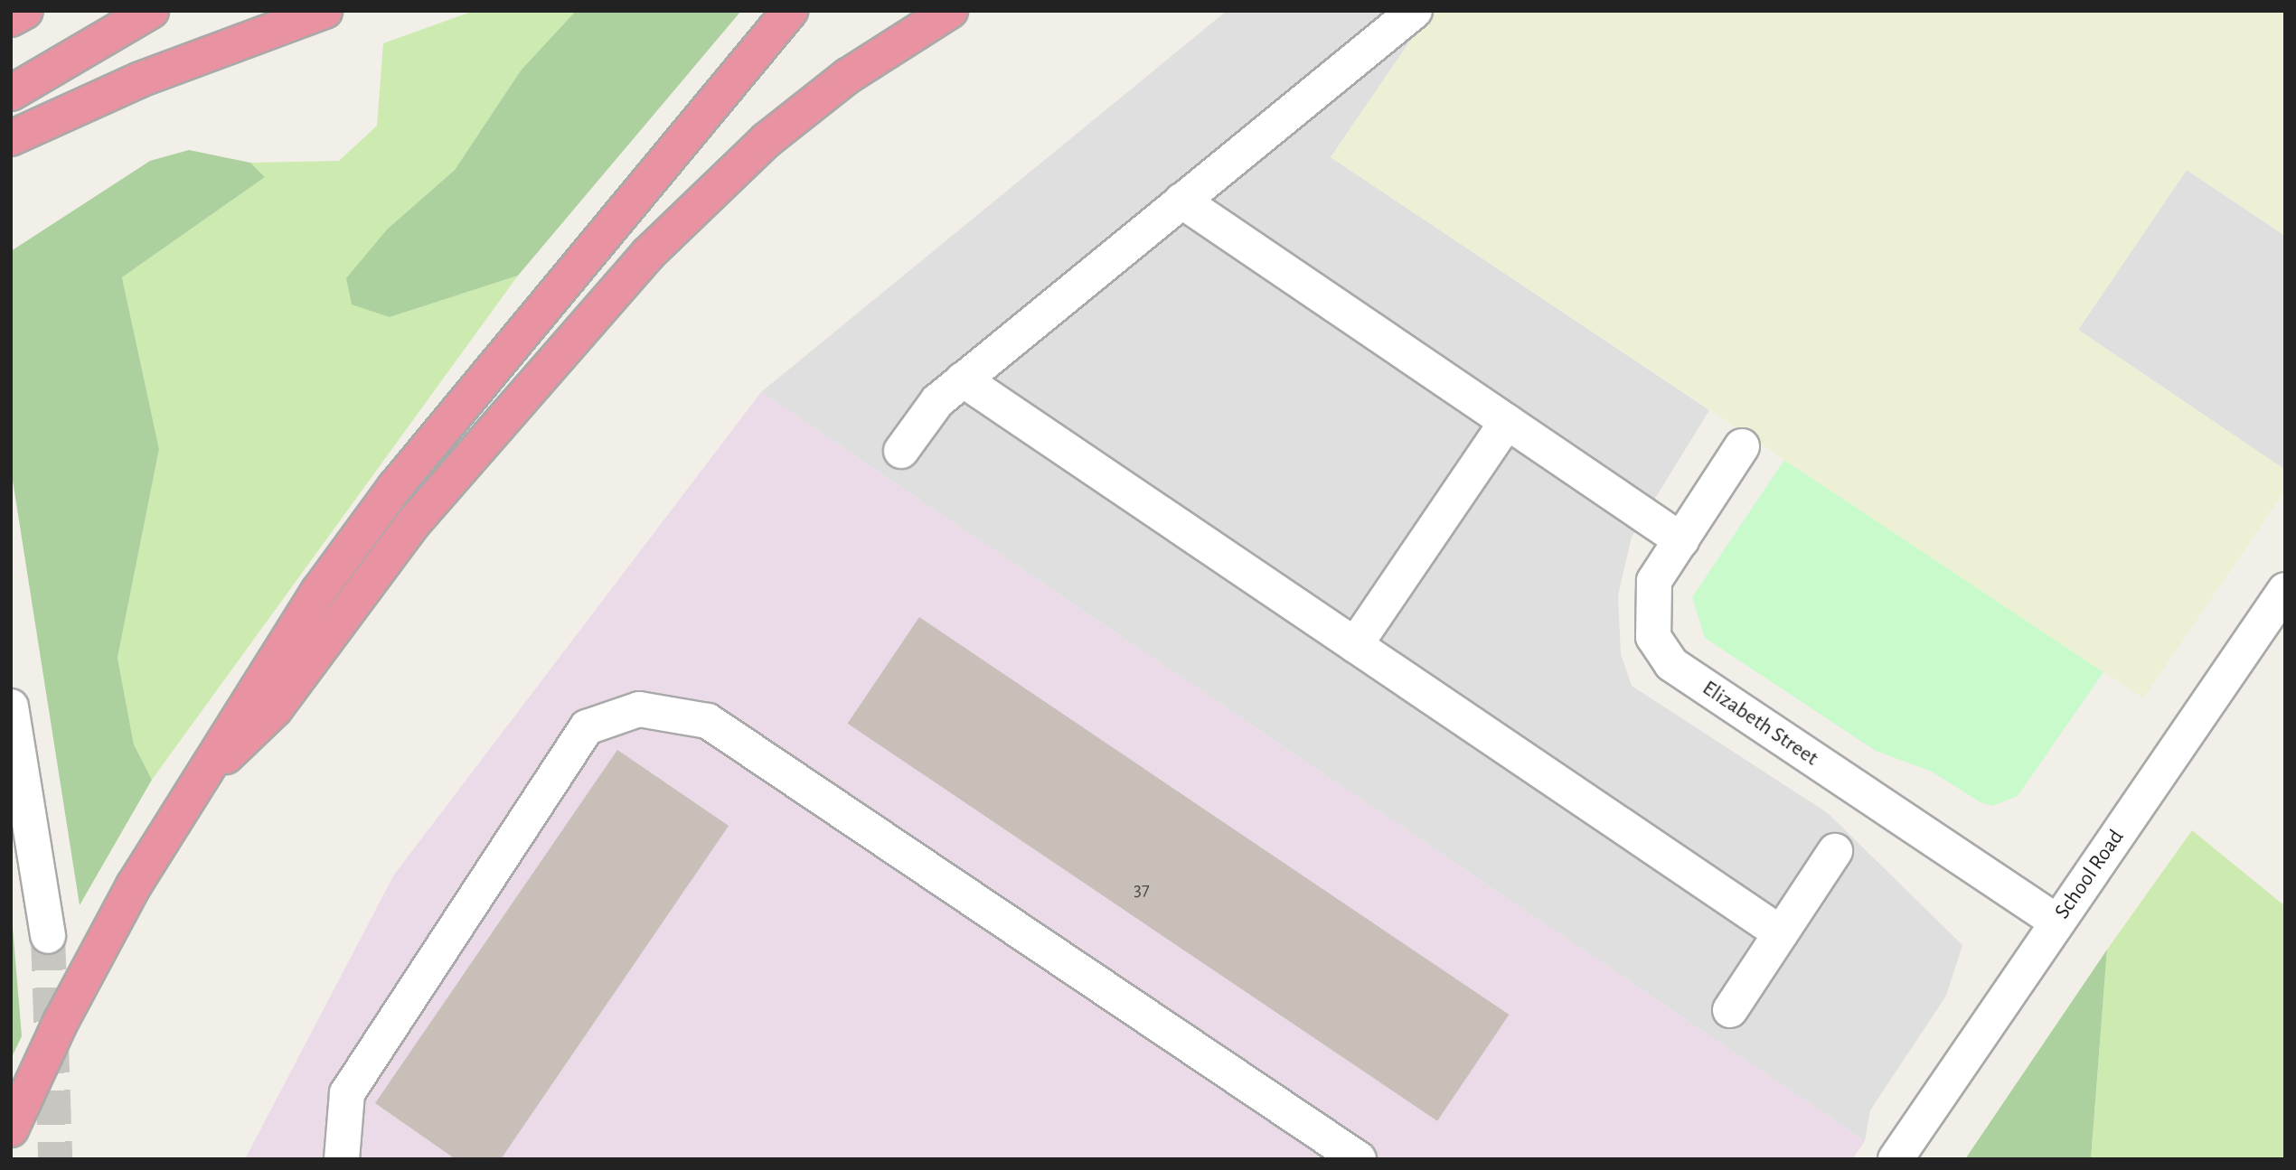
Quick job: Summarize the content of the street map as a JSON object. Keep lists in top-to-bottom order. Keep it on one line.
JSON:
{"streets":{"street":["Elizabeth Street","School Road"]},"crossings":[["Elizabeth Street","School Road"]],"house_numbers":["37"]}
